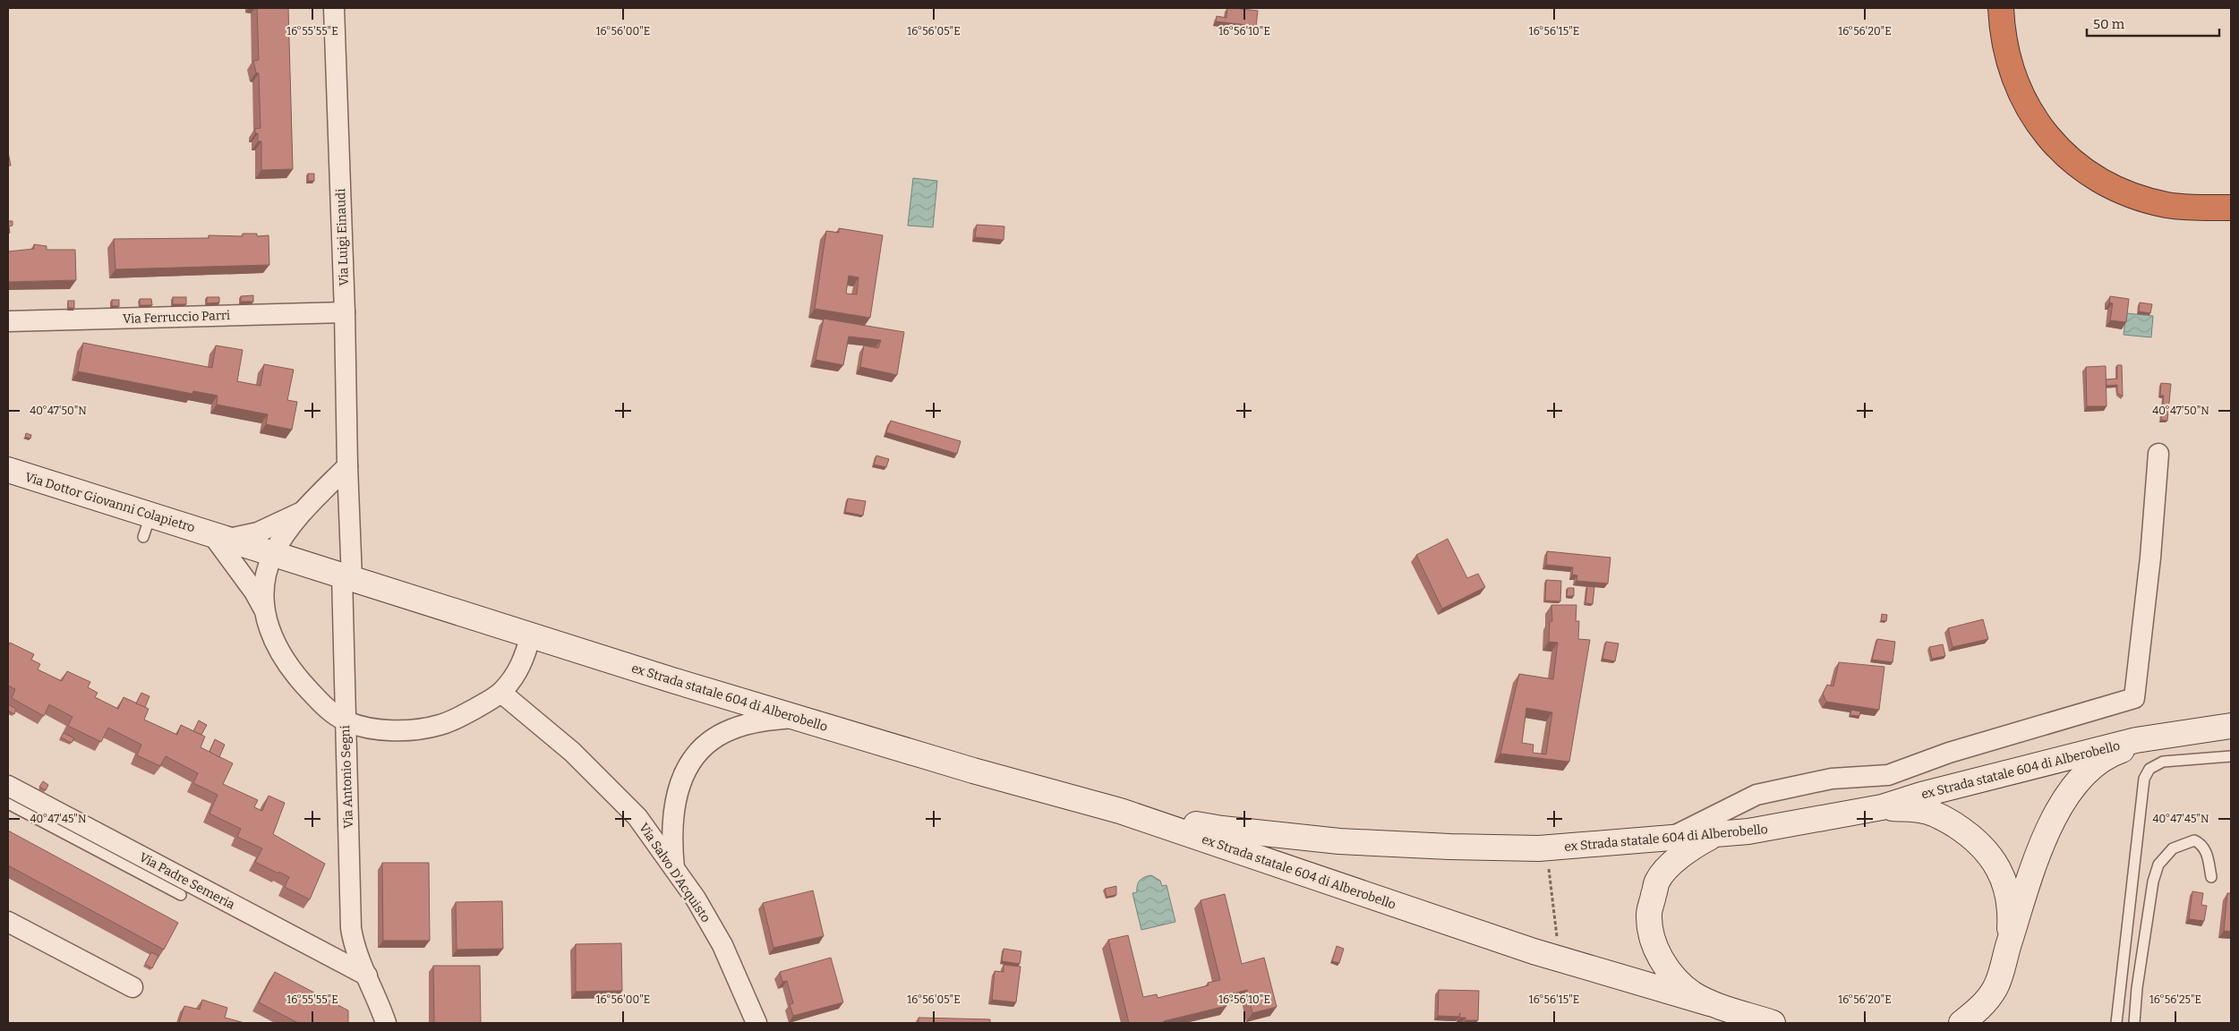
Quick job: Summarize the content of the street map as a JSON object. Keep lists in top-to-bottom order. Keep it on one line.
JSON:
{"streets":{"main road":["Via Dottor Giovanni Colapietro","ex Strada statale 604 di Alberobello"],"street":["Via Luigi Einaudi","Via Ferruccio Parri","Via Antonio Segni","Via Salvo D'Acquisto","Via Padre Semeria"]},"crossings":[["Via Luigi Einaudi","Via Ferruccio Parri"],["Via Luigi Einaudi","ex Strada statale 604 di Alberobello"],["Via Luigi Einaudi","Via Antonio Segni"],["Via Dottor Giovanni Colapietro","ex Strada statale 604 di Alberobello"],["ex Strada statale 604 di Alberobello","Via Antonio Segni"],["Via Antonio Segni","Via Padre Semeria"]],"scale_bar":"50 m","coordinates":["16°55'55\"E","16°56'00\"E","16°56'05\"E","16°56'10\"E","16°56'15\"E","16°56'20\"E","40°47'50\"N","40°47'45\"N","16°56'25\"E"]}
